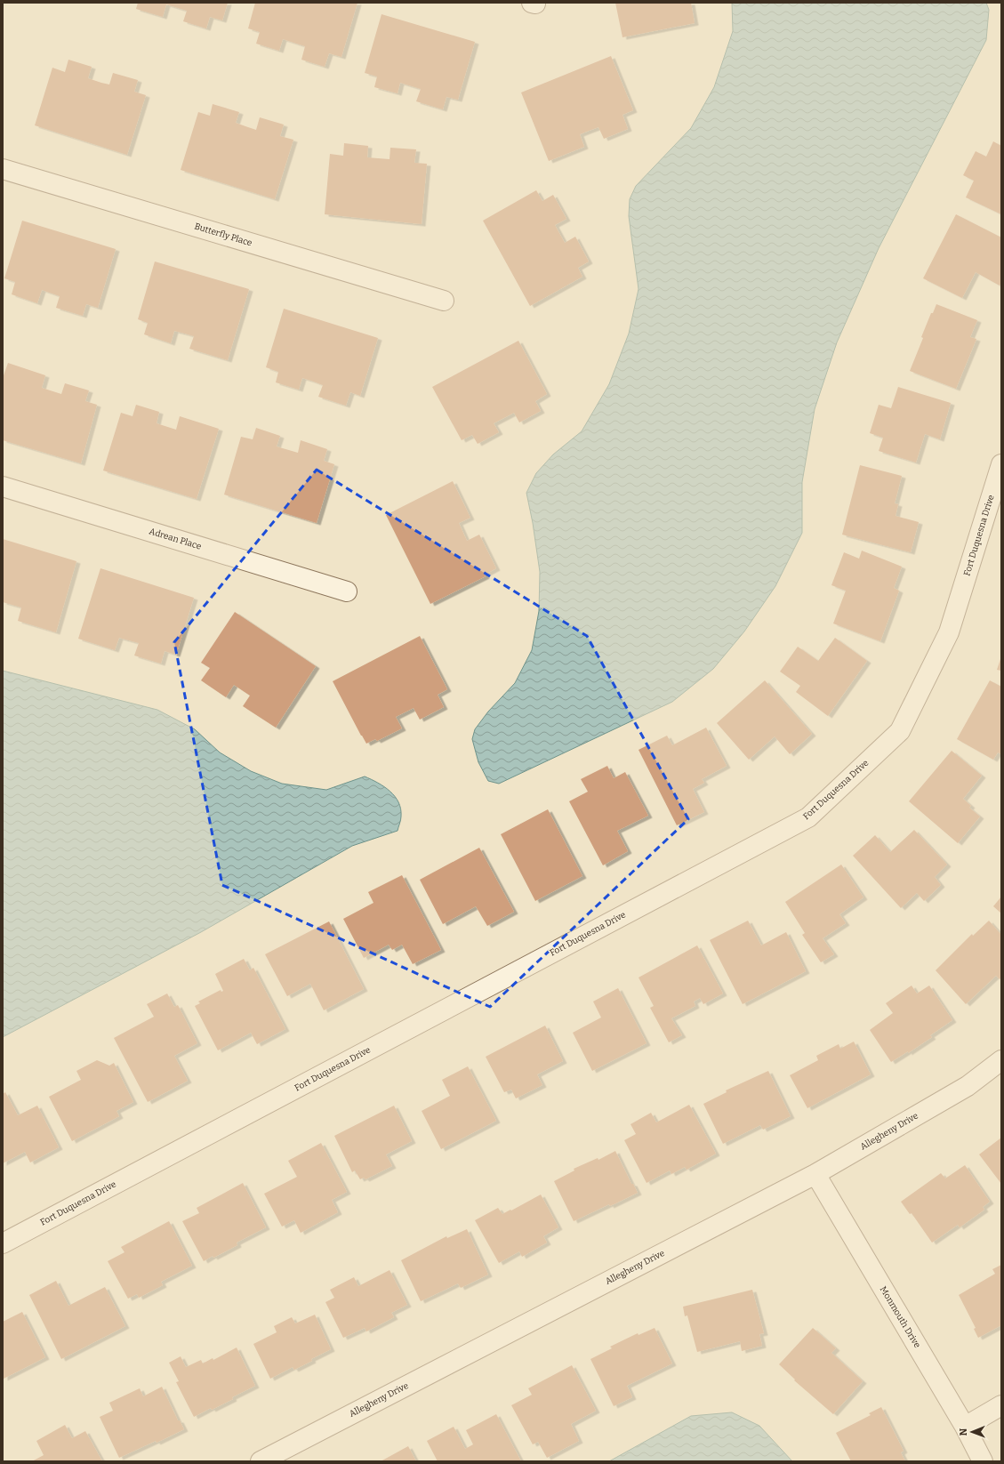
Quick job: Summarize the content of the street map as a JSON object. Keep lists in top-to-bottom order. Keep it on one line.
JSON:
{"streets":{"street":["Butterfly Place","Fort Duquesna Drive","Adrean Place","Allegheny Drive","Monmouth Drive"]},"crossings":[["Allegheny Drive","Monmouth Drive"]],"north":"left"}
